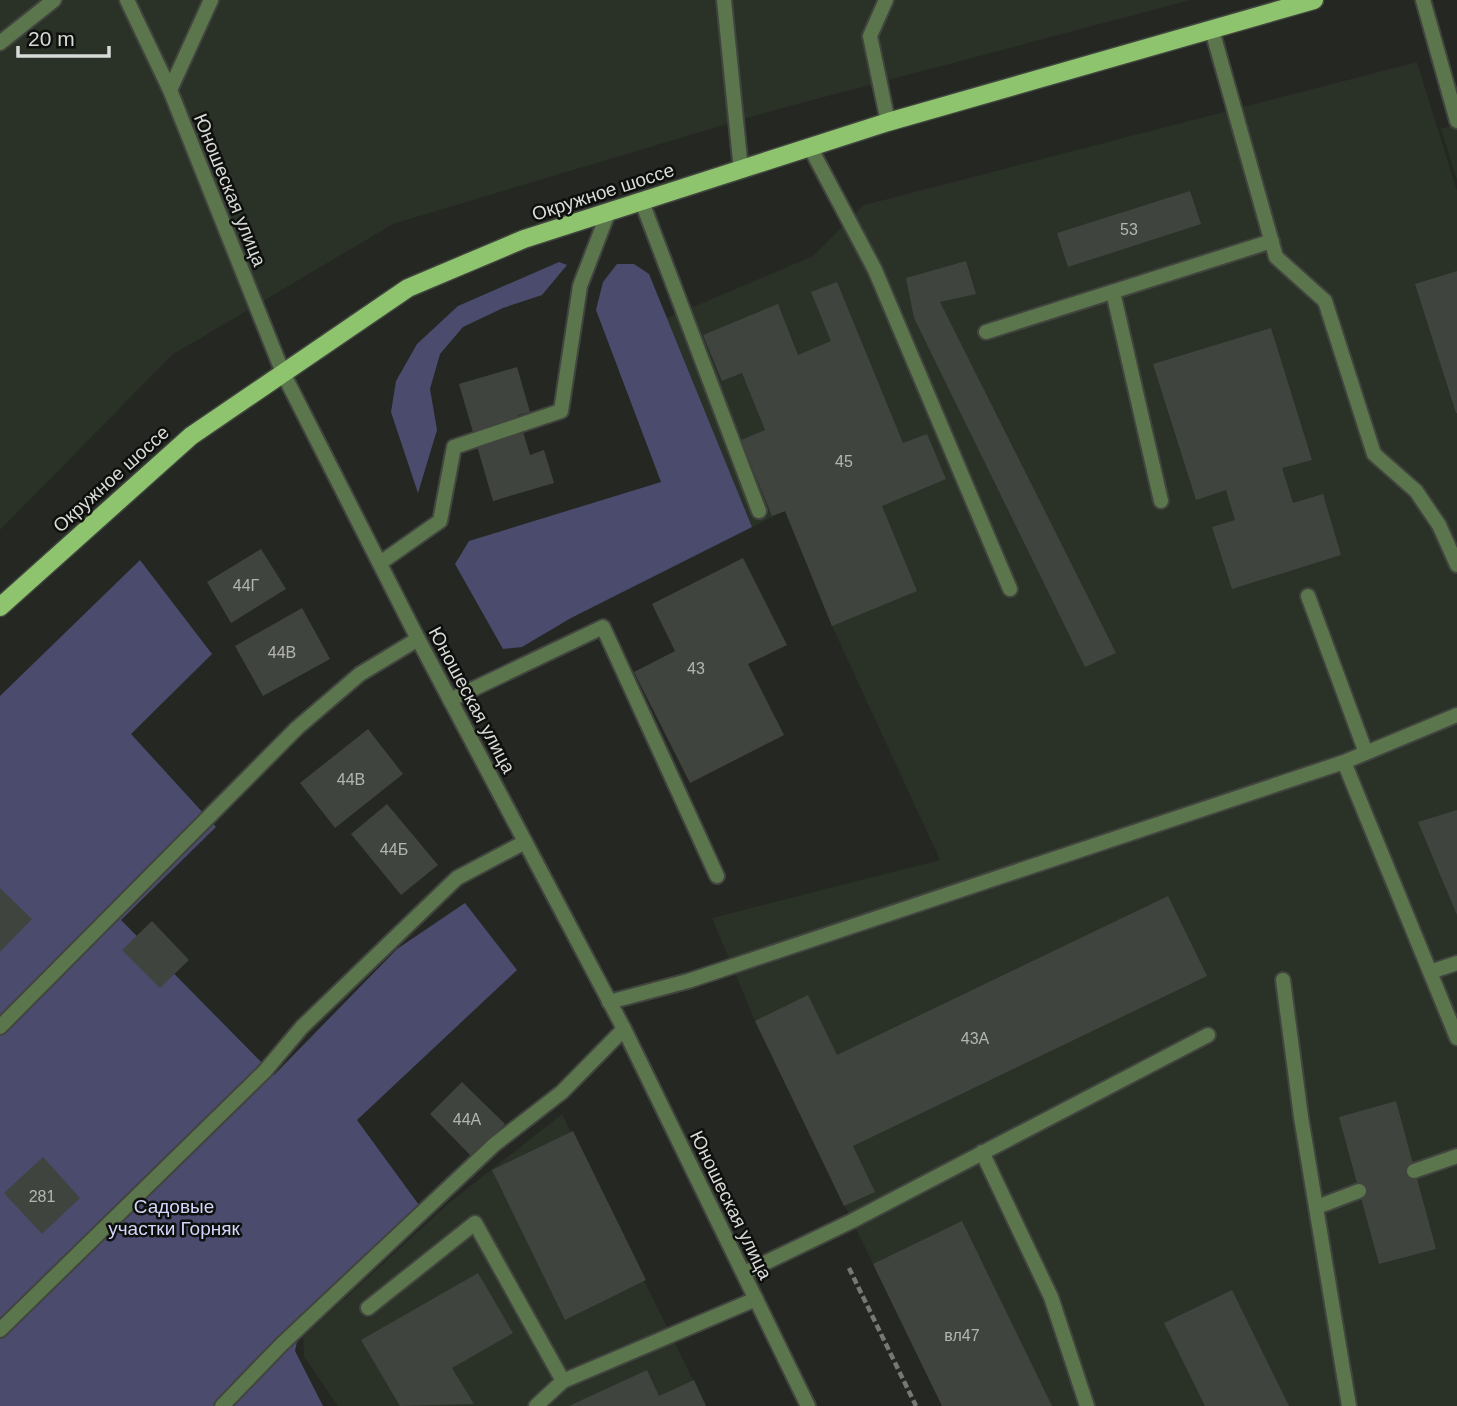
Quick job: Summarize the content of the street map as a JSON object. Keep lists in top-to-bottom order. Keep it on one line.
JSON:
{"streets":{"main road":["Окружное шоссе"],"street":["Юношеская улица"]},"crossings":[["Юношеская улица","Окружное шоссе"]],"parks":["Садовые участки Горняк"],"house_numbers":["53","45","44Г","44В","43","44В","44Б","43А","44А","281","вл47"],"scale_bar":"20 m"}
